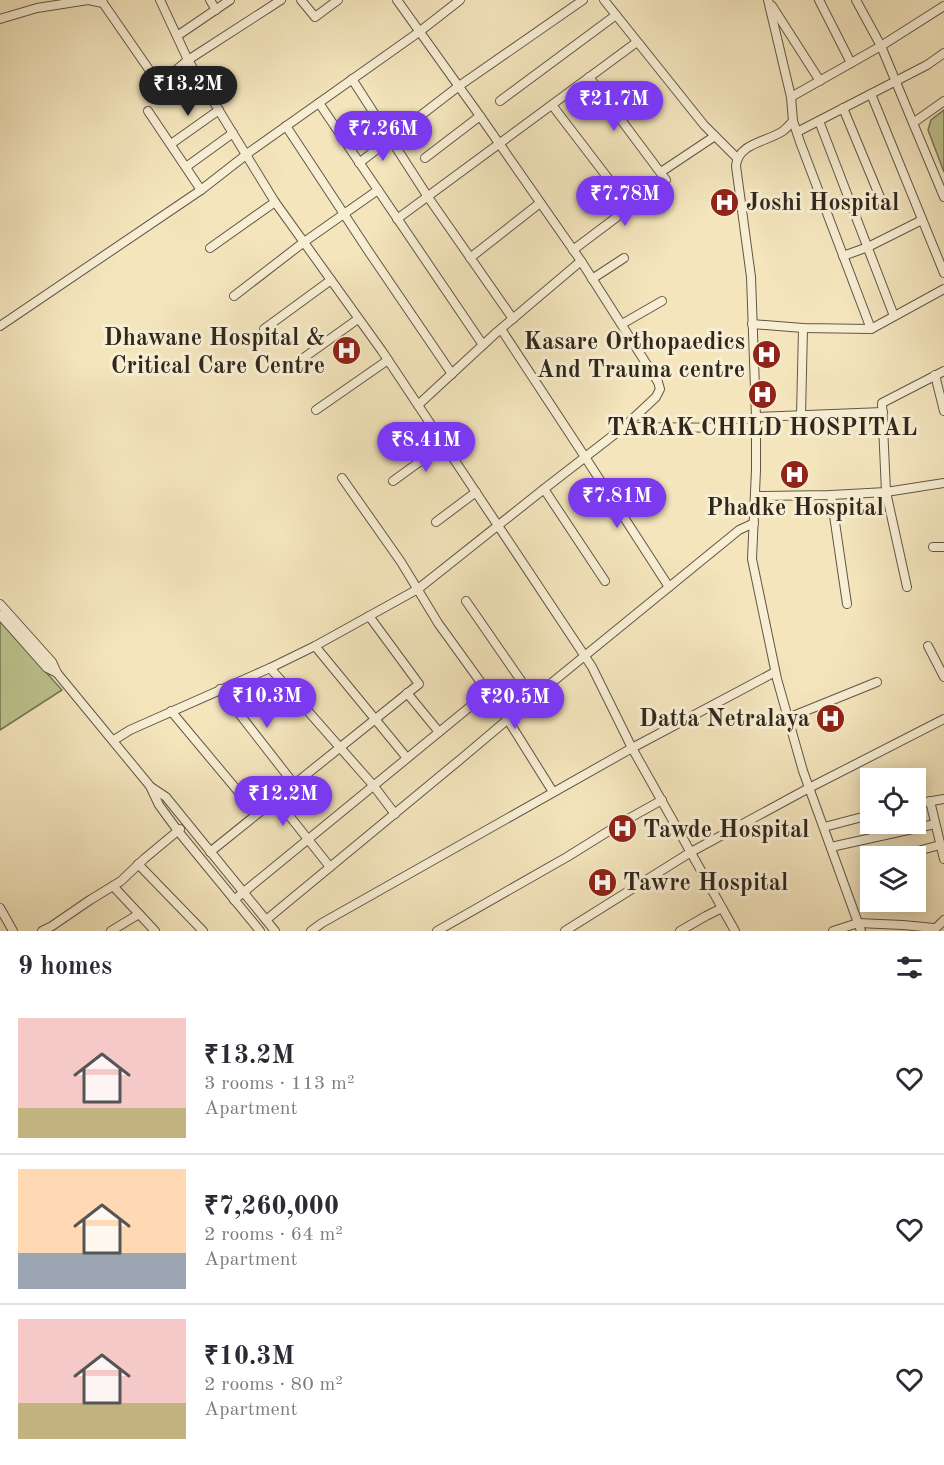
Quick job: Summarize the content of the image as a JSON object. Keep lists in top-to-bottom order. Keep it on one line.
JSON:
{"places":{"hospital":["Joshi Hospital","Dhawane Hospital & Critical Care Centre","Kasare Orthopaedics And Trauma centre","TARAK CHILD HOSPITAL","Phadke Hospital","Datta Netralaya","Tawde Hospital","Tawre Hospital"]},"page":{"price":["₹13.2M","₹21.7M","₹7.26M","₹7.78M","₹8.41M","₹7.81M","₹10.3M","₹20.5M","₹12.2M"],"heading":"9 homes","list":[{"name":"₹13.2M","note":"3 rooms · 113 m² · Apartment"},{"name":"₹7,260,000","note":"2 rooms · 64 m² · Apartment"},{"name":"₹10.3M","note":"2 rooms · 80 m² · Apartment"}]}}
